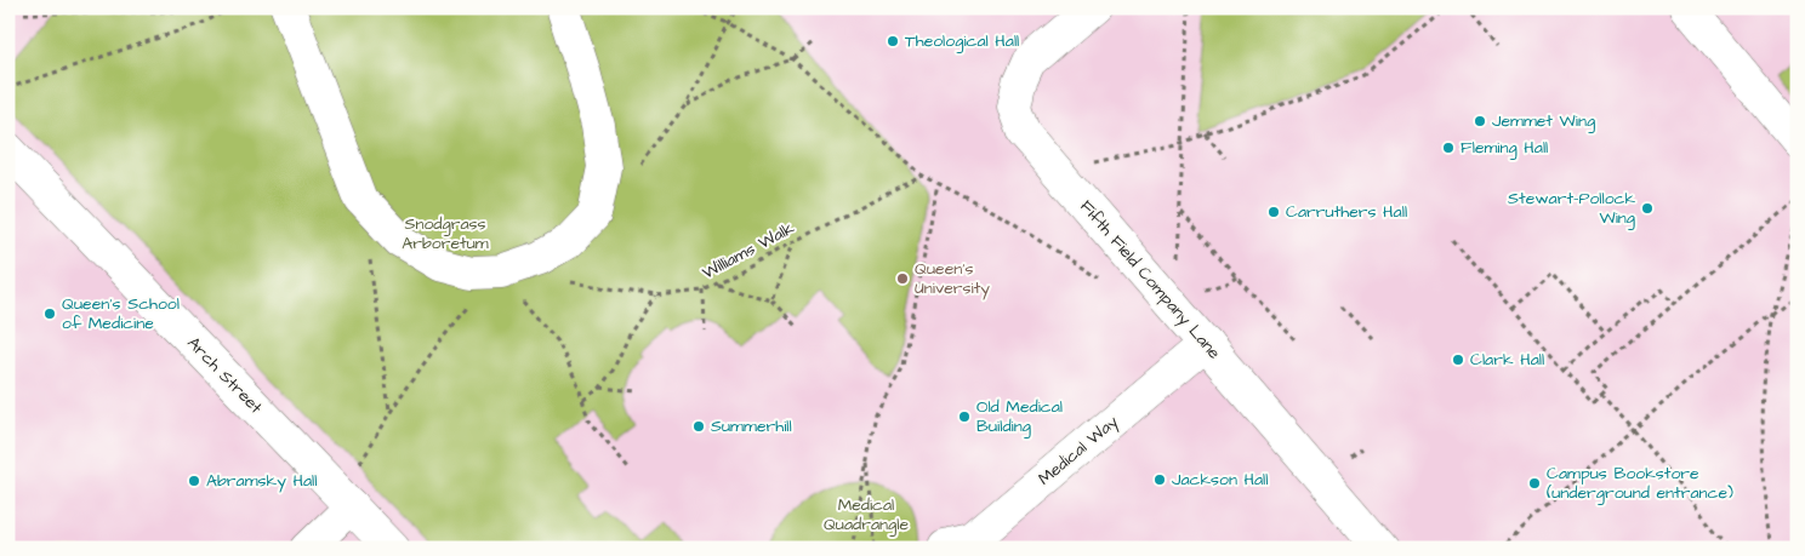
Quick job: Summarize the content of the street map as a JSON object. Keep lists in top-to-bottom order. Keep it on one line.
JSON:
{"streets":{"street":["Fifth Field Company Lane","Arch Street","Medical Way"],"path":["Williams Walk"]},"crossings":[["Fifth Field Company Lane","Medical Way"]],"parks":["Snodgrass Arboretum","Medical Quadrangle"],"places":["Theological Hall","Jemmet Wing","Fleming Hall","Stewart-Pollock Wing","Carruthers Hall","Queen's University","Queen's School of Medicine","Clark Hall","Old Medical Building","Summerhill","Jackson Hall","Abramsky Hall","Campus Bookstore (underground entrance)"]}
